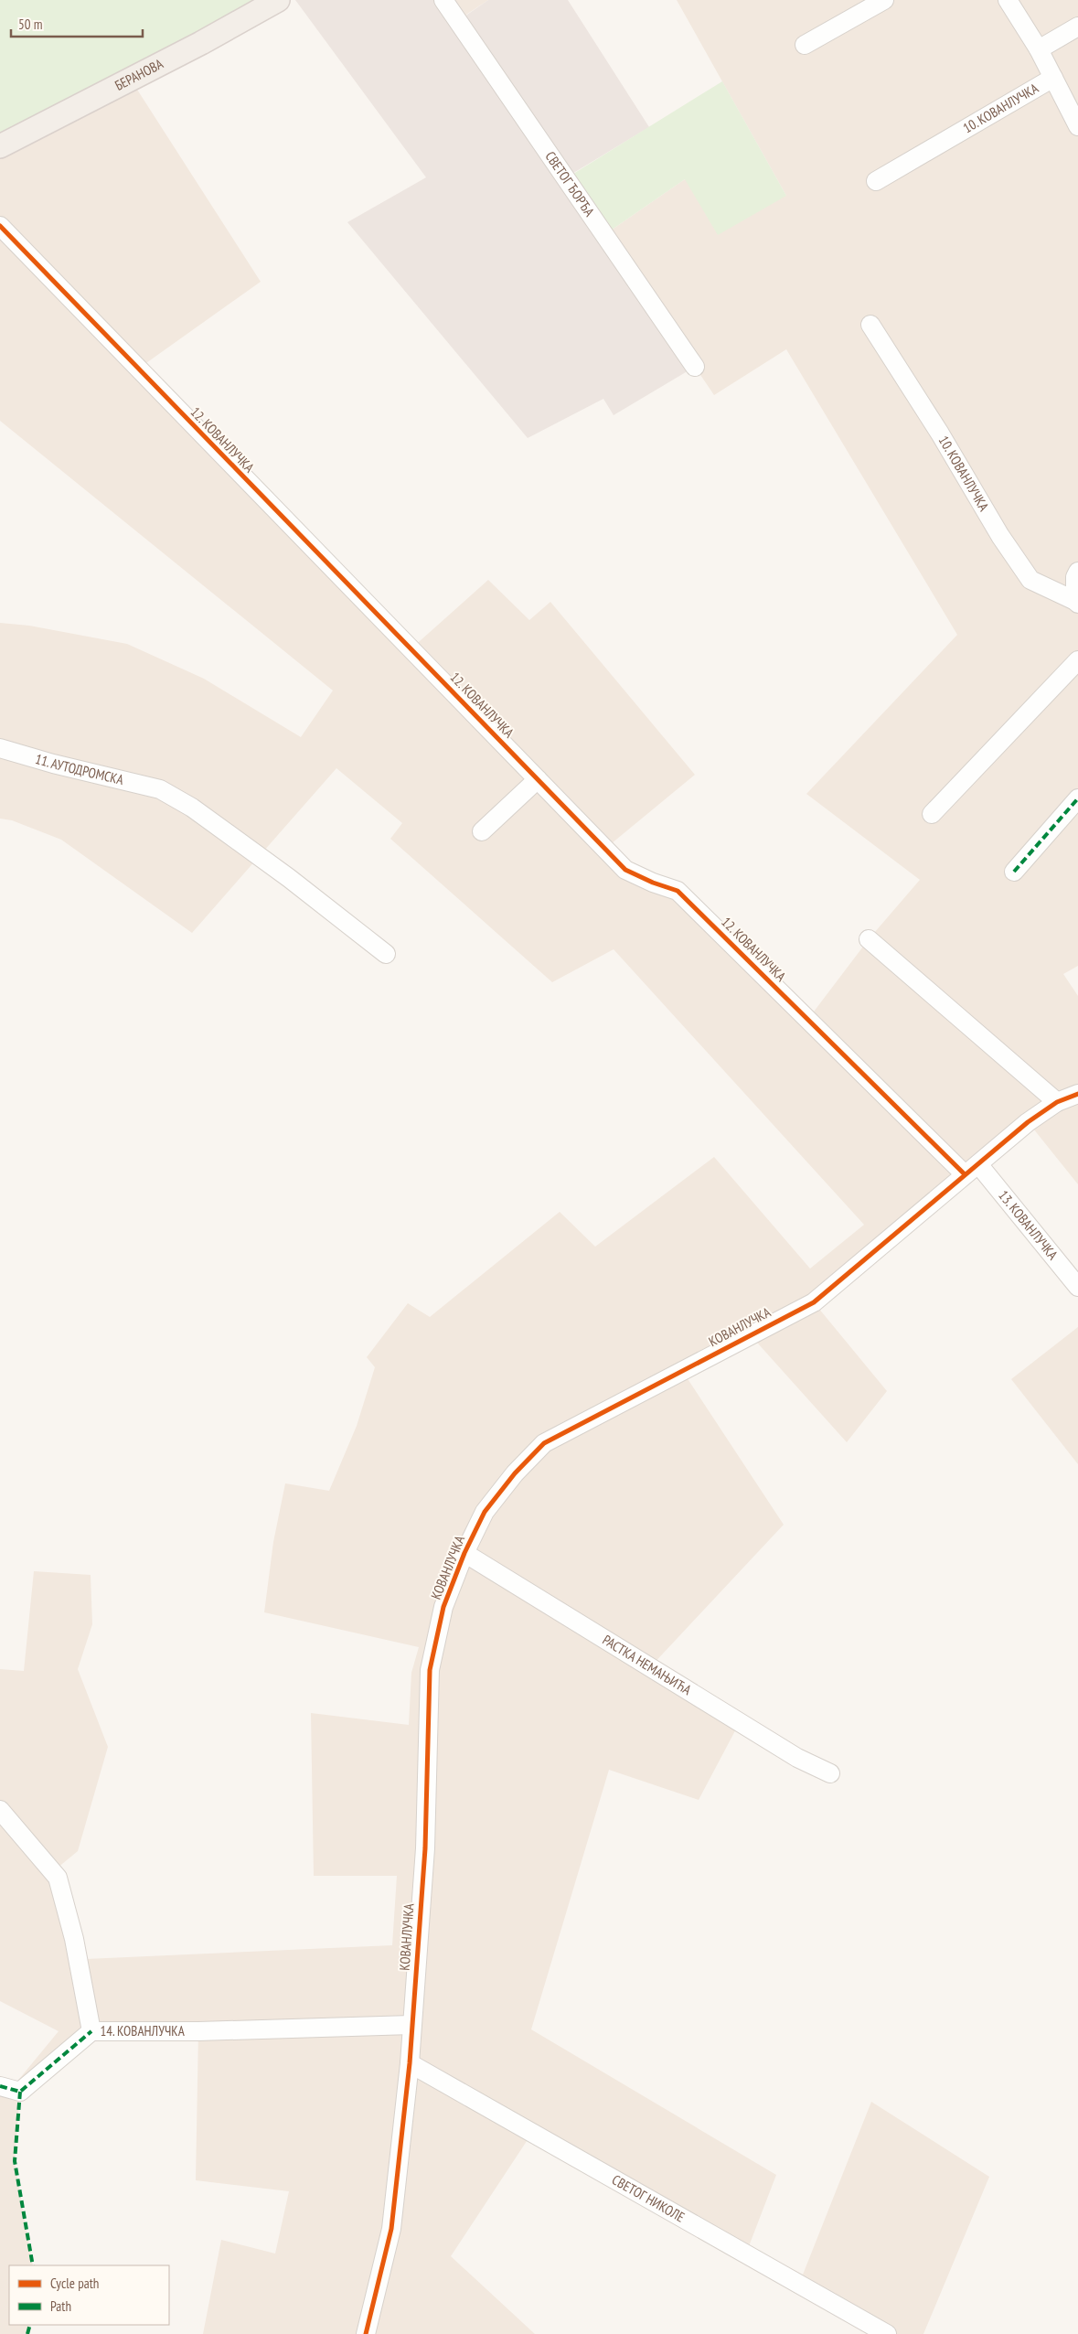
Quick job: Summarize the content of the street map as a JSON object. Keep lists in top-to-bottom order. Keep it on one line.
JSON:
{"streets":{"main road":["БЕРАНОВА"],"street":["10. КОВАНЛУЧКА","СВЕТОГ ЂОРЂА","12. КОВАНЛУЧКА","11. АУТОДРОМСКА","13. КОВАНЛУЧКА","КОВАНЛУЧКА","РАСТКА НЕМАЊИЋА","14. КОВАНЛУЧКА","СВЕТОГ НИКОЛЕ"]},"crossings":[["12. КОВАНЛУЧКА","13. КОВАНЛУЧКА"],["12. КОВАНЛУЧКА","КОВАНЛУЧКА"],["13. КОВАНЛУЧКА","КОВАНЛУЧКА"],["КОВАНЛУЧКА","РАСТКА НЕМАЊИЋА"],["КОВАНЛУЧКА","14. КОВАНЛУЧКА"],["КОВАНЛУЧКА","СВЕТОГ НИКОЛЕ"]],"legend":["Cycle path","Path"],"scale_bar":"50 m"}
